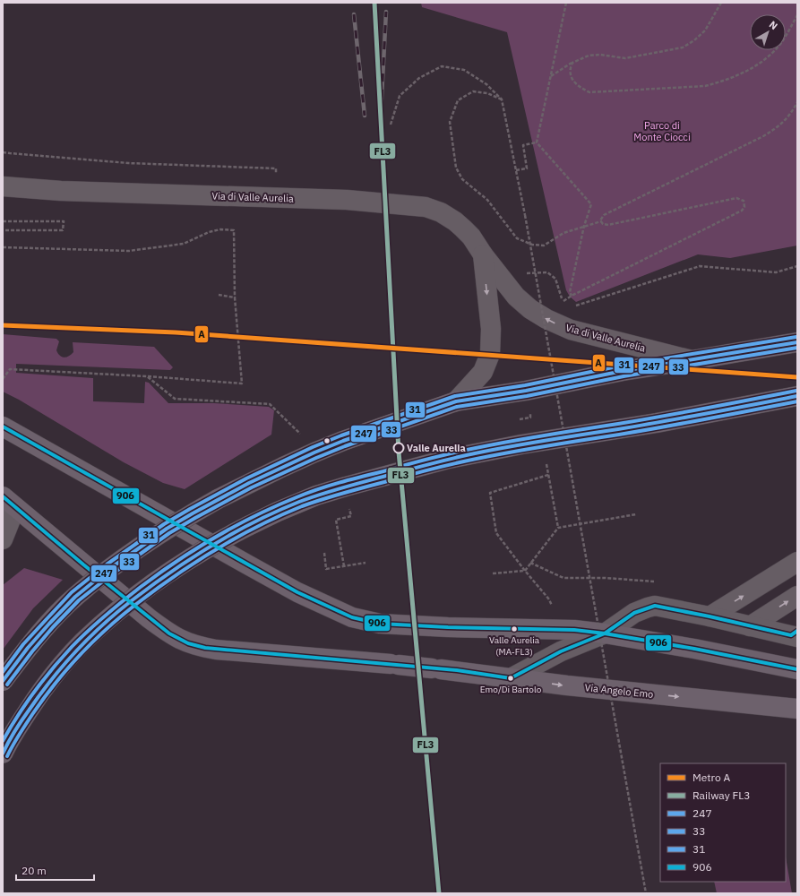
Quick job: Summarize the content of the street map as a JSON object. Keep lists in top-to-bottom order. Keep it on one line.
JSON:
{"streets":{"main road":["Via Angelo Emo"],"street":["Via di Valle Aurelia"]},"parks":["Parco di Monte Ciocci"],"places":["Valle Aurelia","Valle Aurelia (MA-FL3)","Emo/Di Bartolo"],"lines":["rail line FL3","metro line A","transit line 31","transit line 247","transit line 33","transit line 906"],"legend":["Metro A","Railway FL3","247","33","31","906"],"scale_bar":"20 m","north":"top right"}
